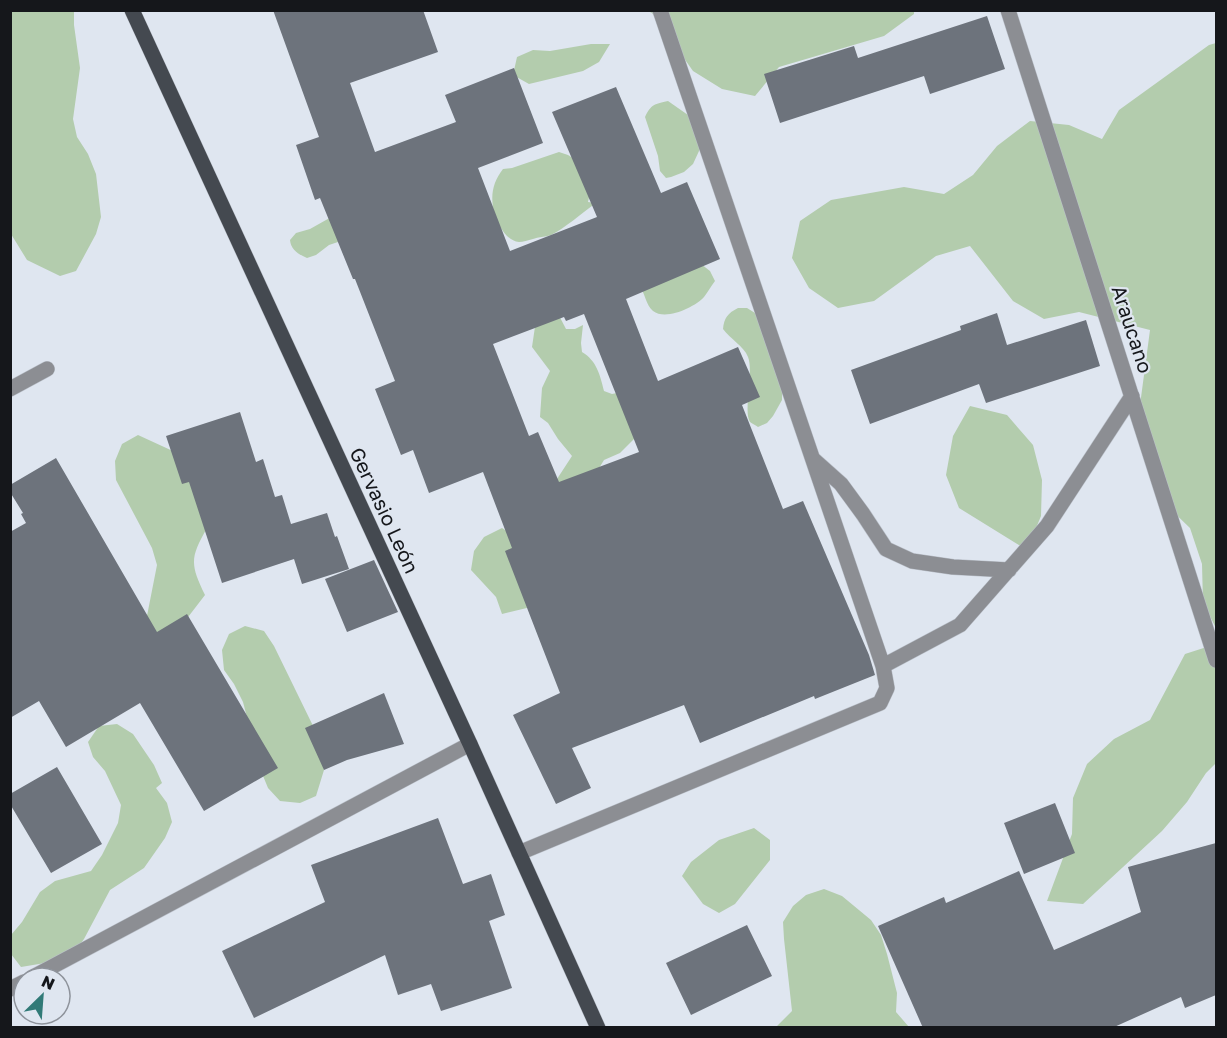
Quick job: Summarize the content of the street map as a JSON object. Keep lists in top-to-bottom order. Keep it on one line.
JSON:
{"streets":{"main road":["Gervasio León"],"street":["Araucano"]},"north":"top right"}
